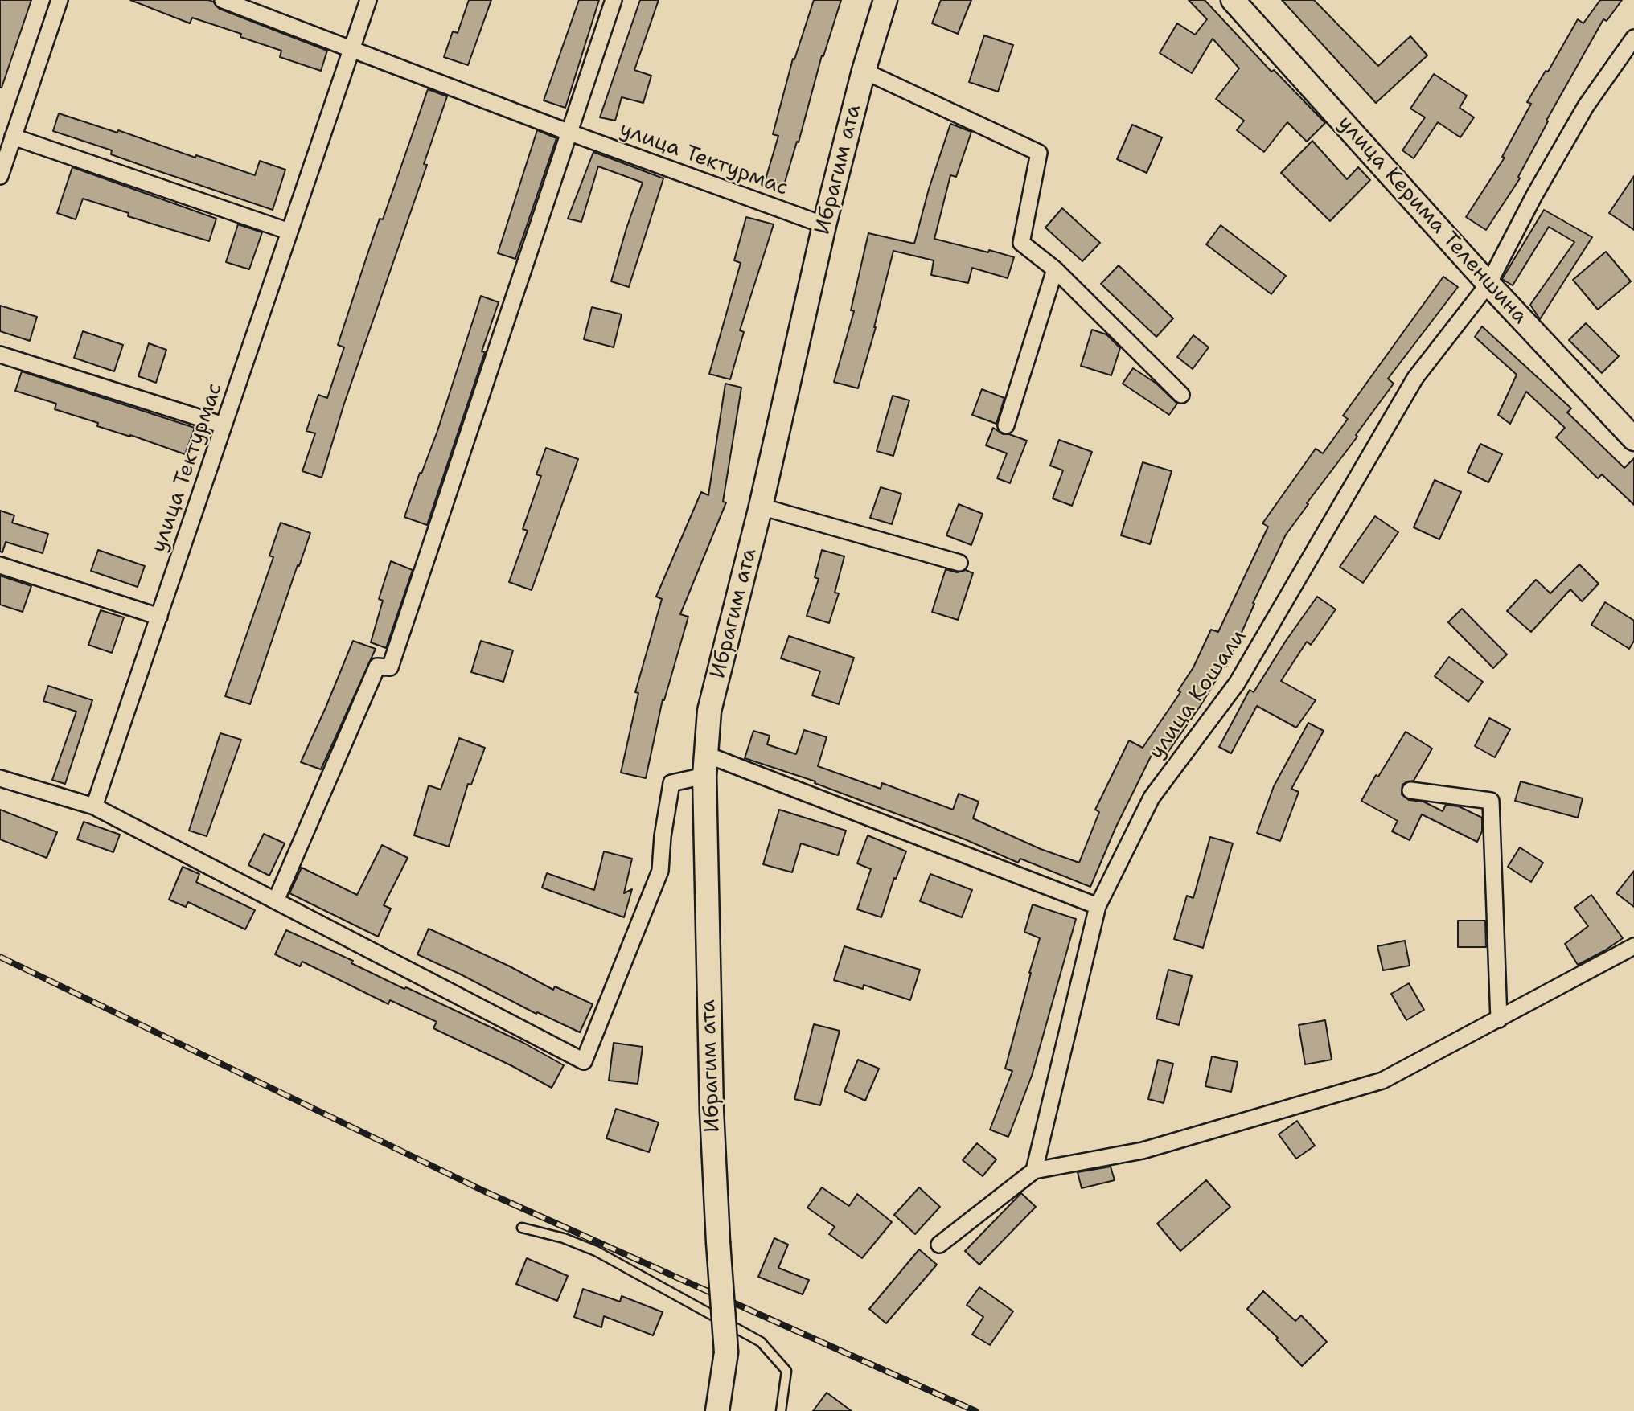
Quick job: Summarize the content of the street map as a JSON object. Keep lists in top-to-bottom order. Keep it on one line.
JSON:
{"streets":{"street":["улица Тектурмас","Ибрагим ата","улица Керима Теленшина","улица Кошали"]},"crossings":[["улица Тектурмас","Ибрагим ата"],["улица Керима Теленшина","улица Кошали"]]}
